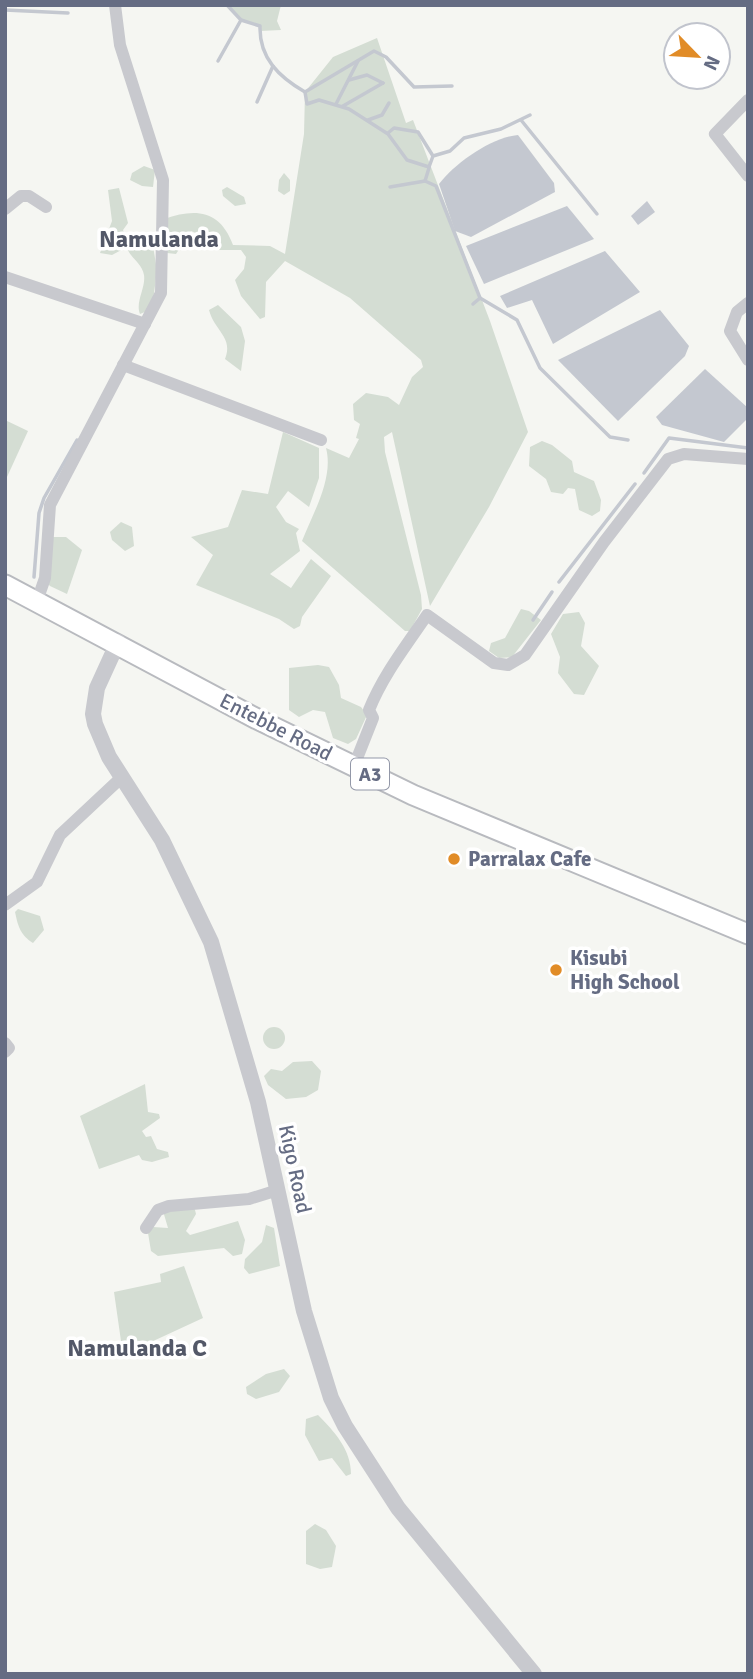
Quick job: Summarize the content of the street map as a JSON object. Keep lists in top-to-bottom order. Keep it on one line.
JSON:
{"streets":{"main road":["Entebbe Road","A3"],"street":["Kigo Road"]},"crossings":[["Entebbe Road","Kigo Road"]],"districts":["Namulanda","Namulanda C"],"places":["Parralax Cafe","Kisubi High School"],"north":"bottom right"}
